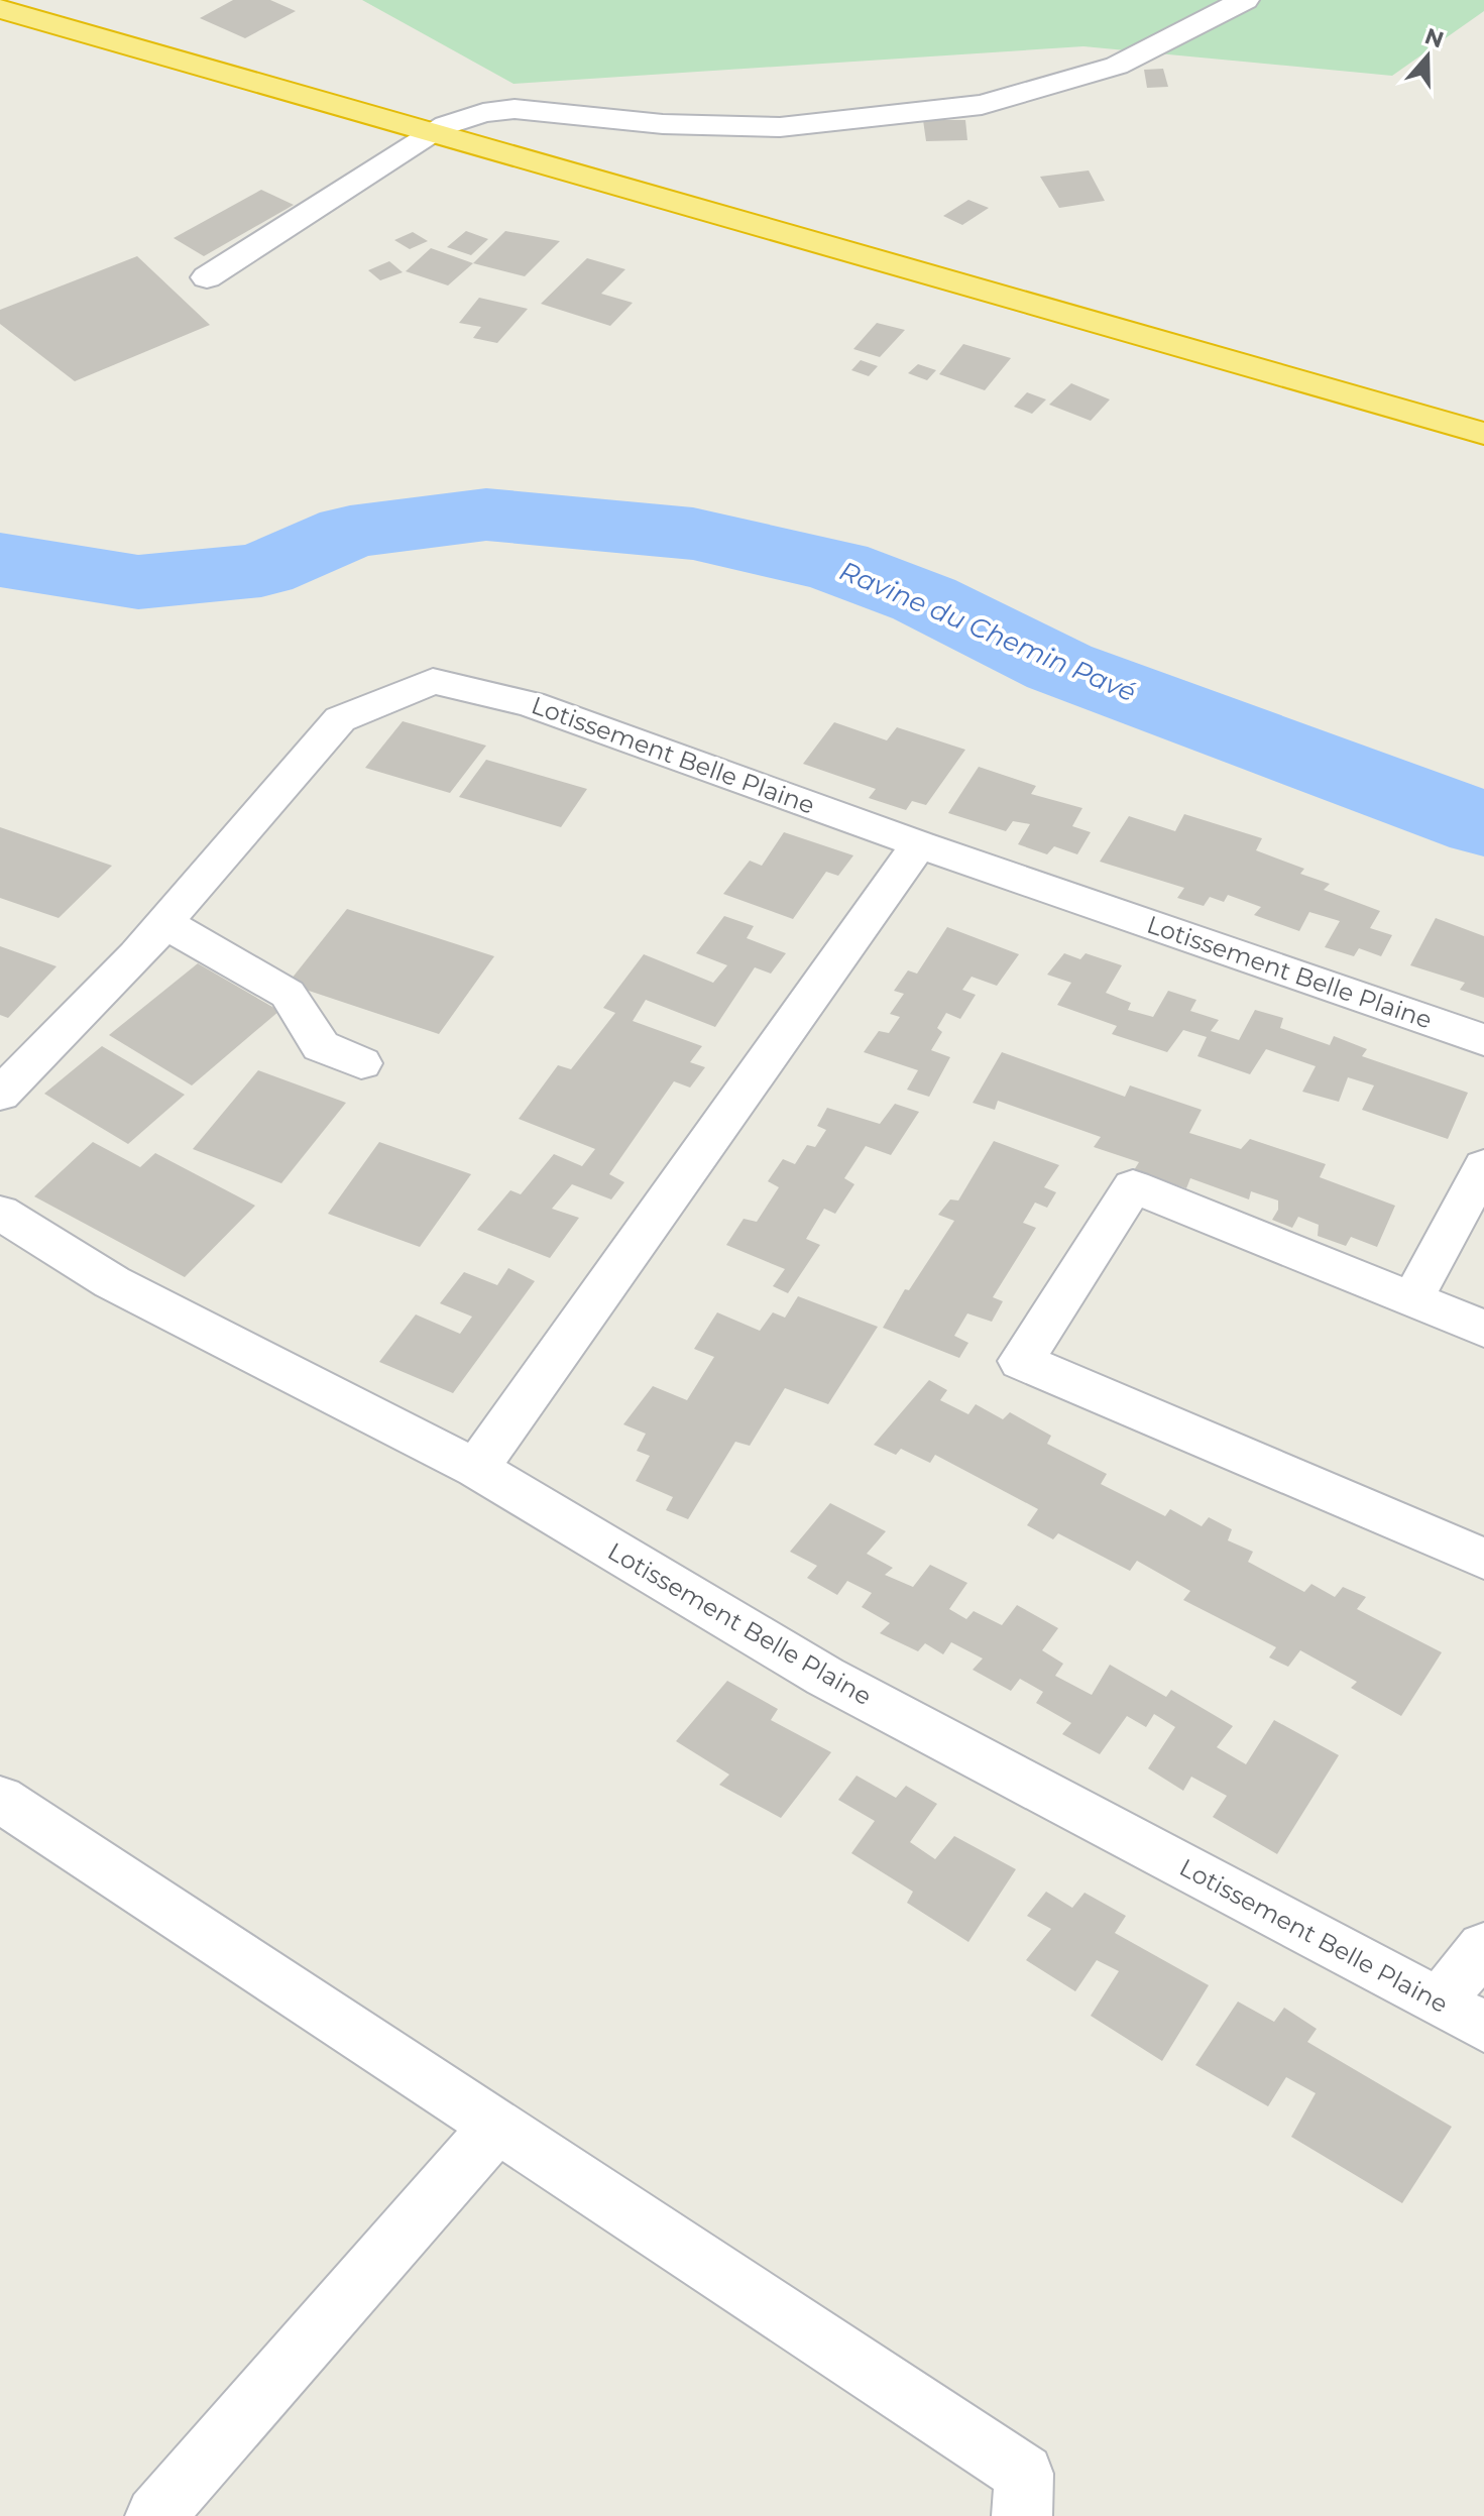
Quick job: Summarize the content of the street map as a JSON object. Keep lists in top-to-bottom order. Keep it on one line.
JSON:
{"streets":{"street":["Lotissement Belle Plaine"]},"water":["Ravine du Chemin Pavé"],"north":"top"}
